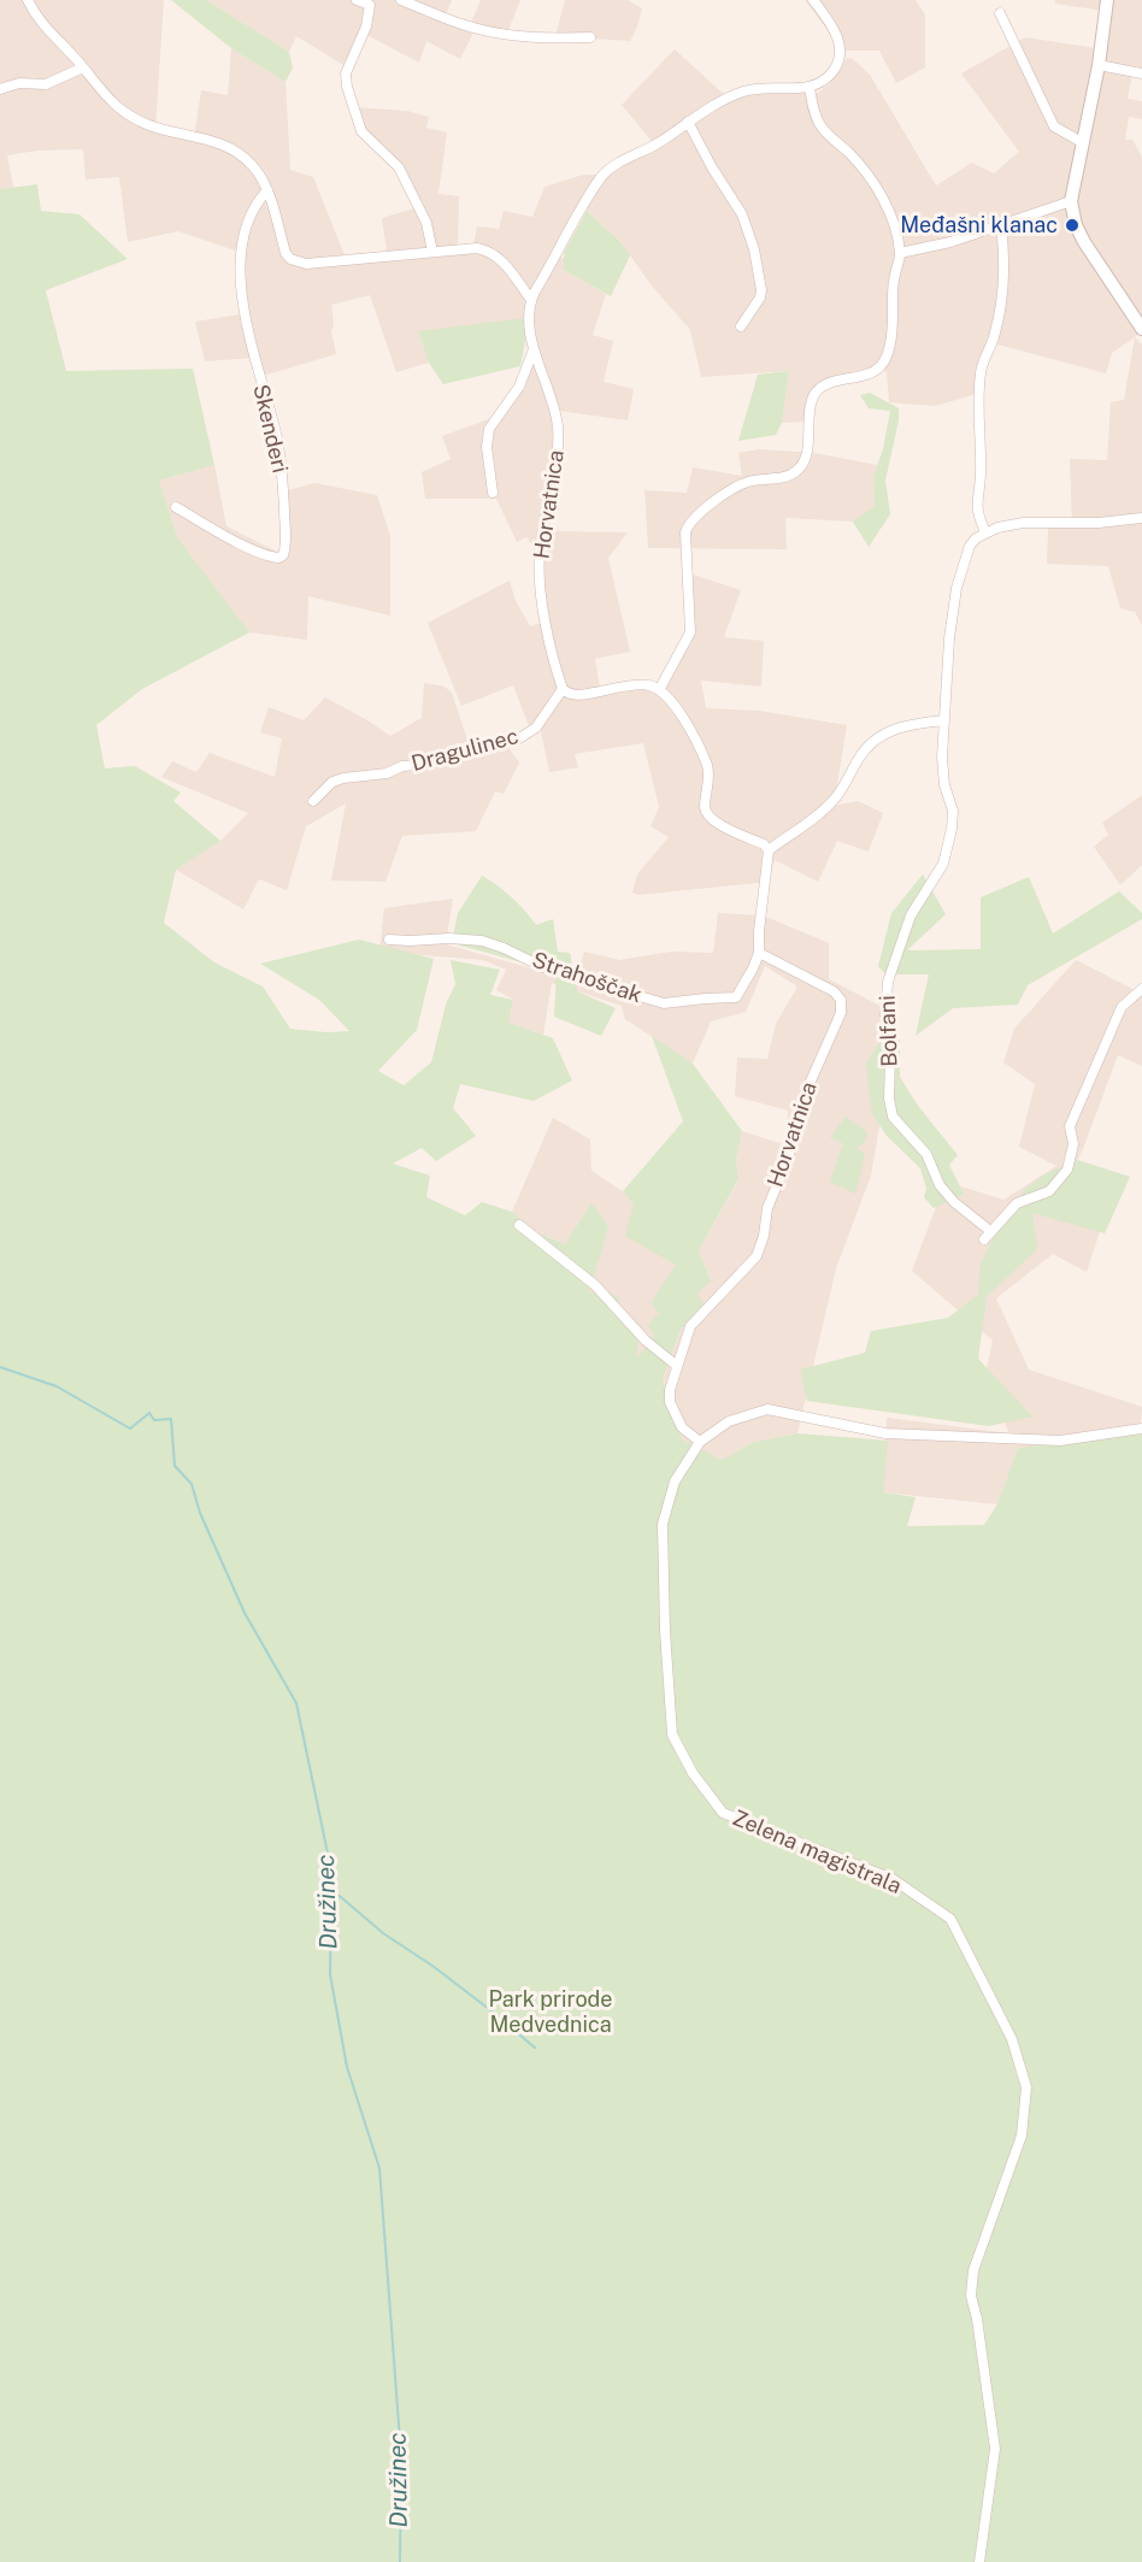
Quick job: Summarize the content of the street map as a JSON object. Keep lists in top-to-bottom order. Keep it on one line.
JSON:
{"streets":{"street":["Skenderi","Horvatnica","Dragulinec","Strahoščak","Bolfani","Zelena magistrala"]},"crossings":[["Horvatnica","Dragulinec"],["Horvatnica","Strahoščak"],["Horvatnica","Zelena magistrala"]],"water":["Družinec"],"parks":["Park prirode Medvednica"],"places":["Međašni klanac"]}
